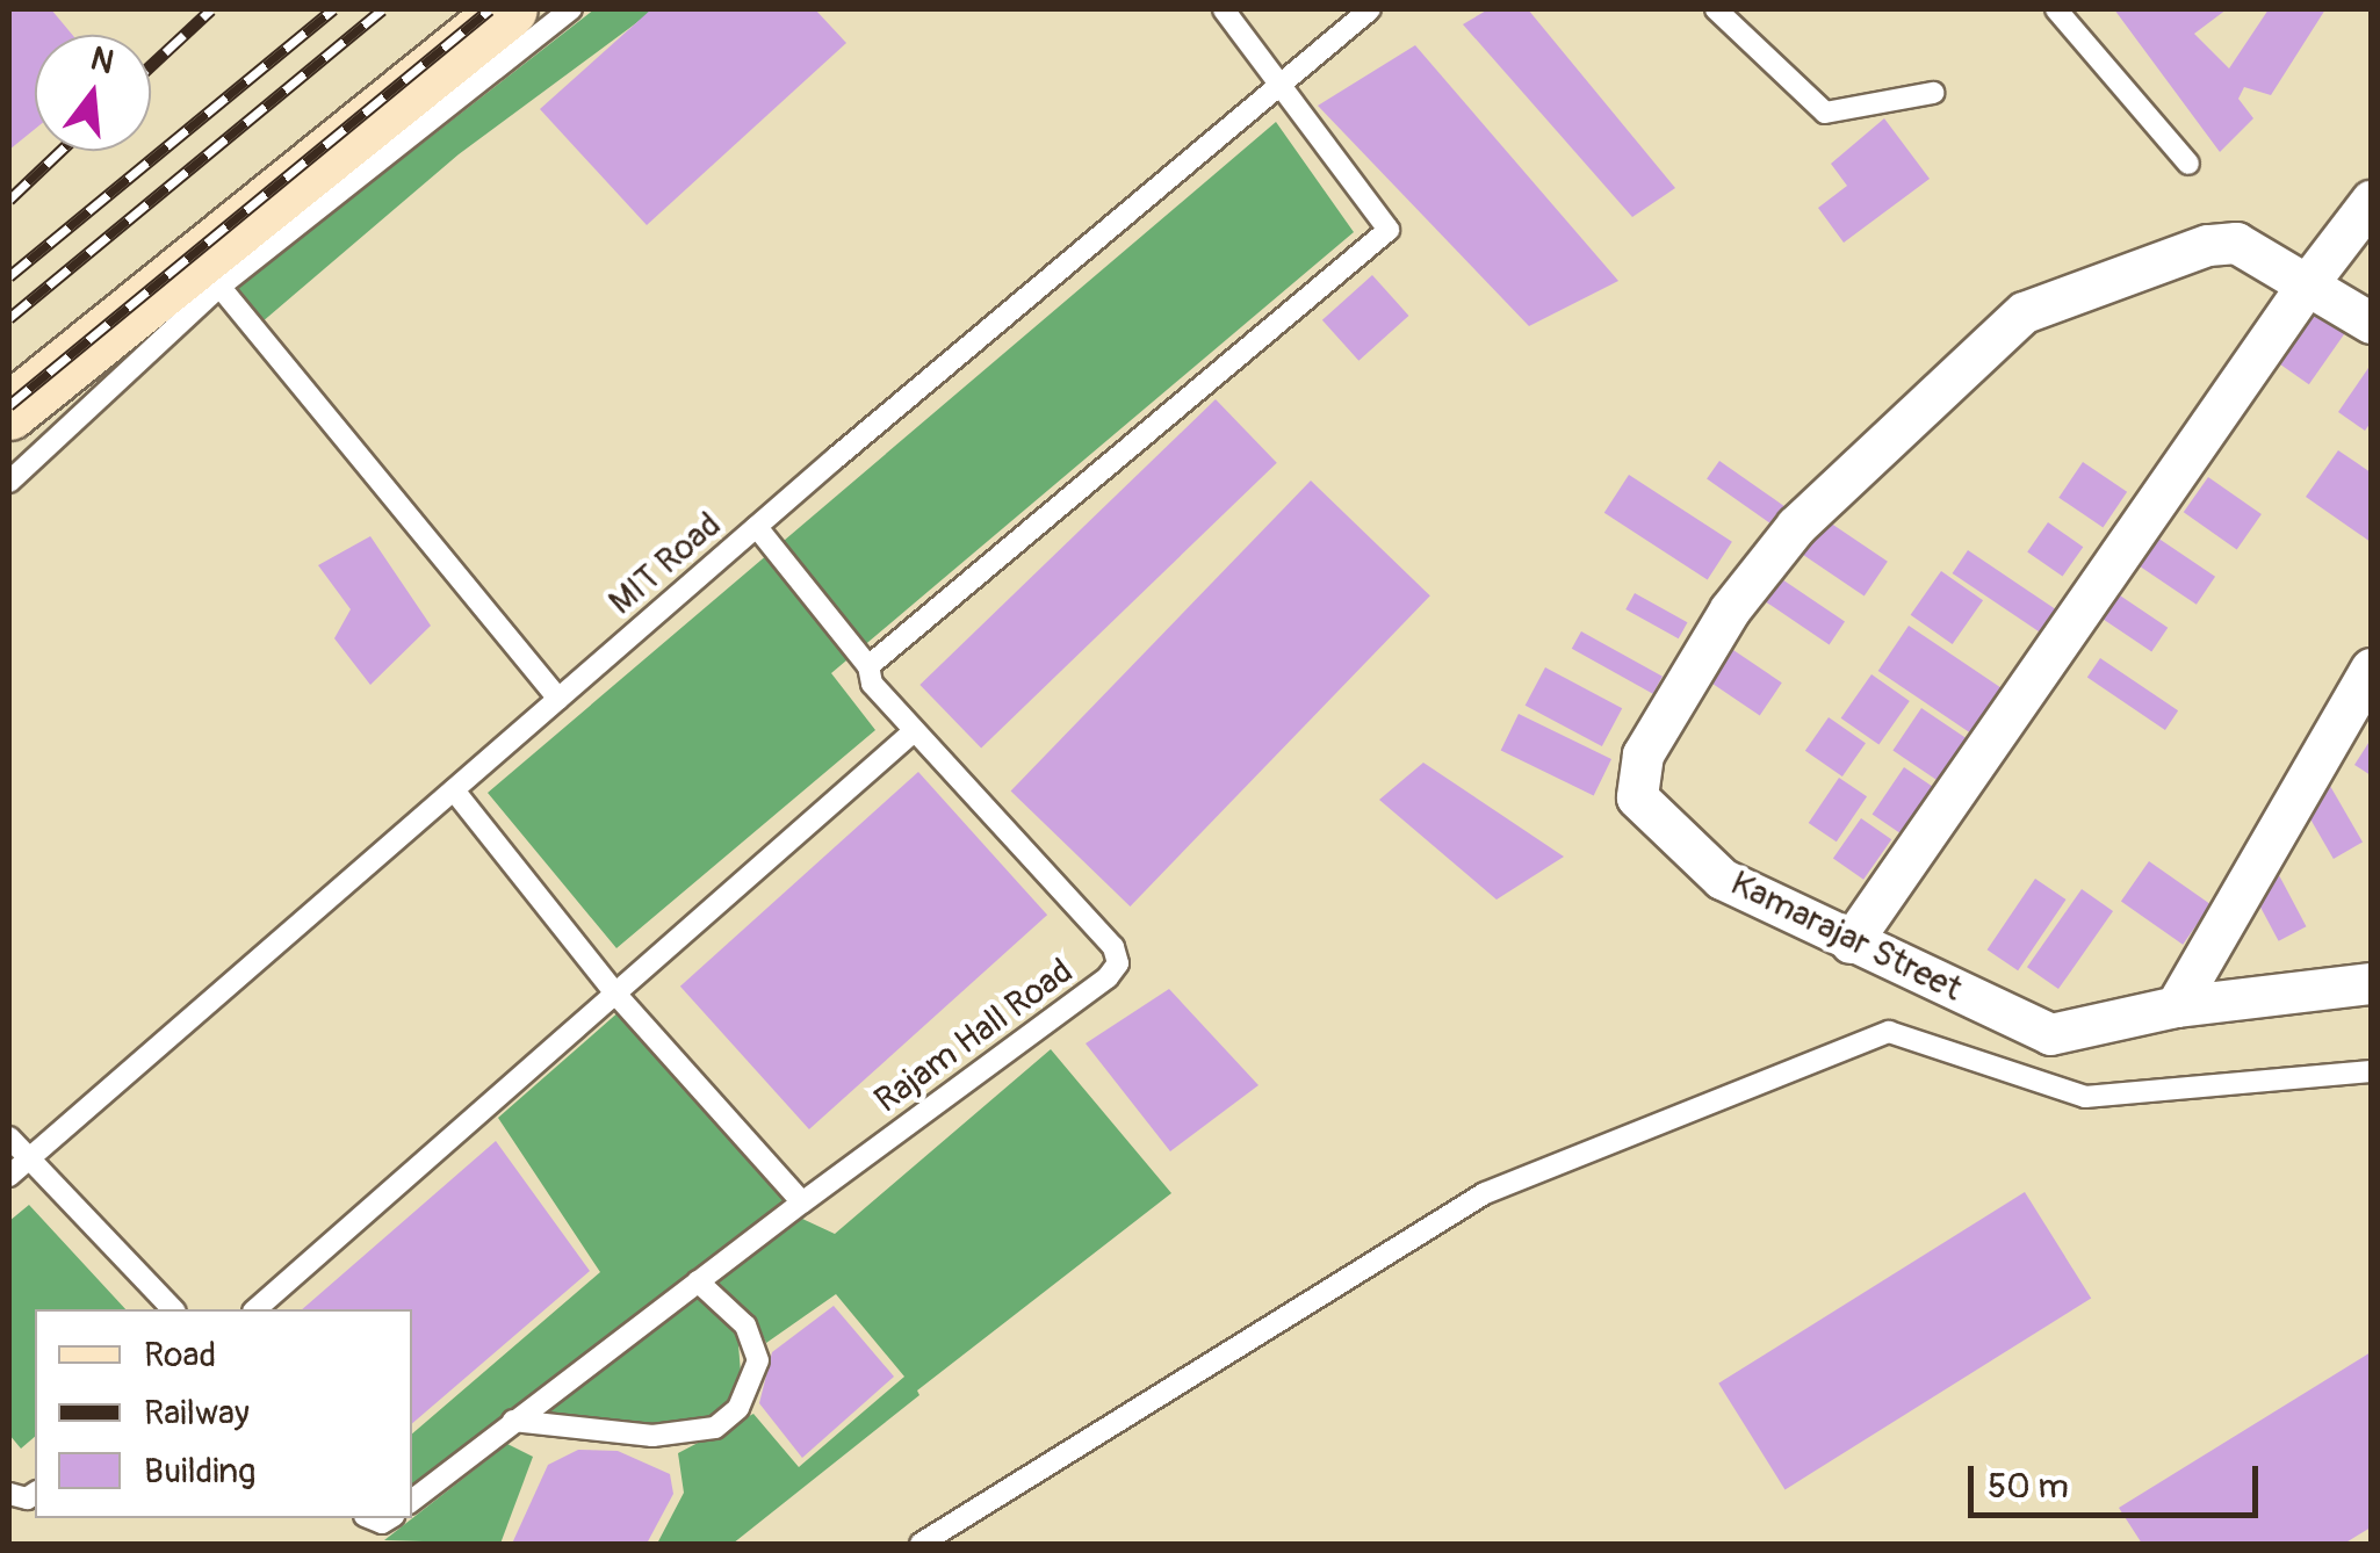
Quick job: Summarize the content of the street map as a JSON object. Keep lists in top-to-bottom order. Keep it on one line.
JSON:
{"streets":{"street":["Kamarajar Street"],"lane":["MIT Road","Rajam Hall Road"]},"crossings":[["MIT Road","Rajam Hall Road"]],"legend":["Road","Railway","Building"],"scale_bar":"50 m","north":"top"}
